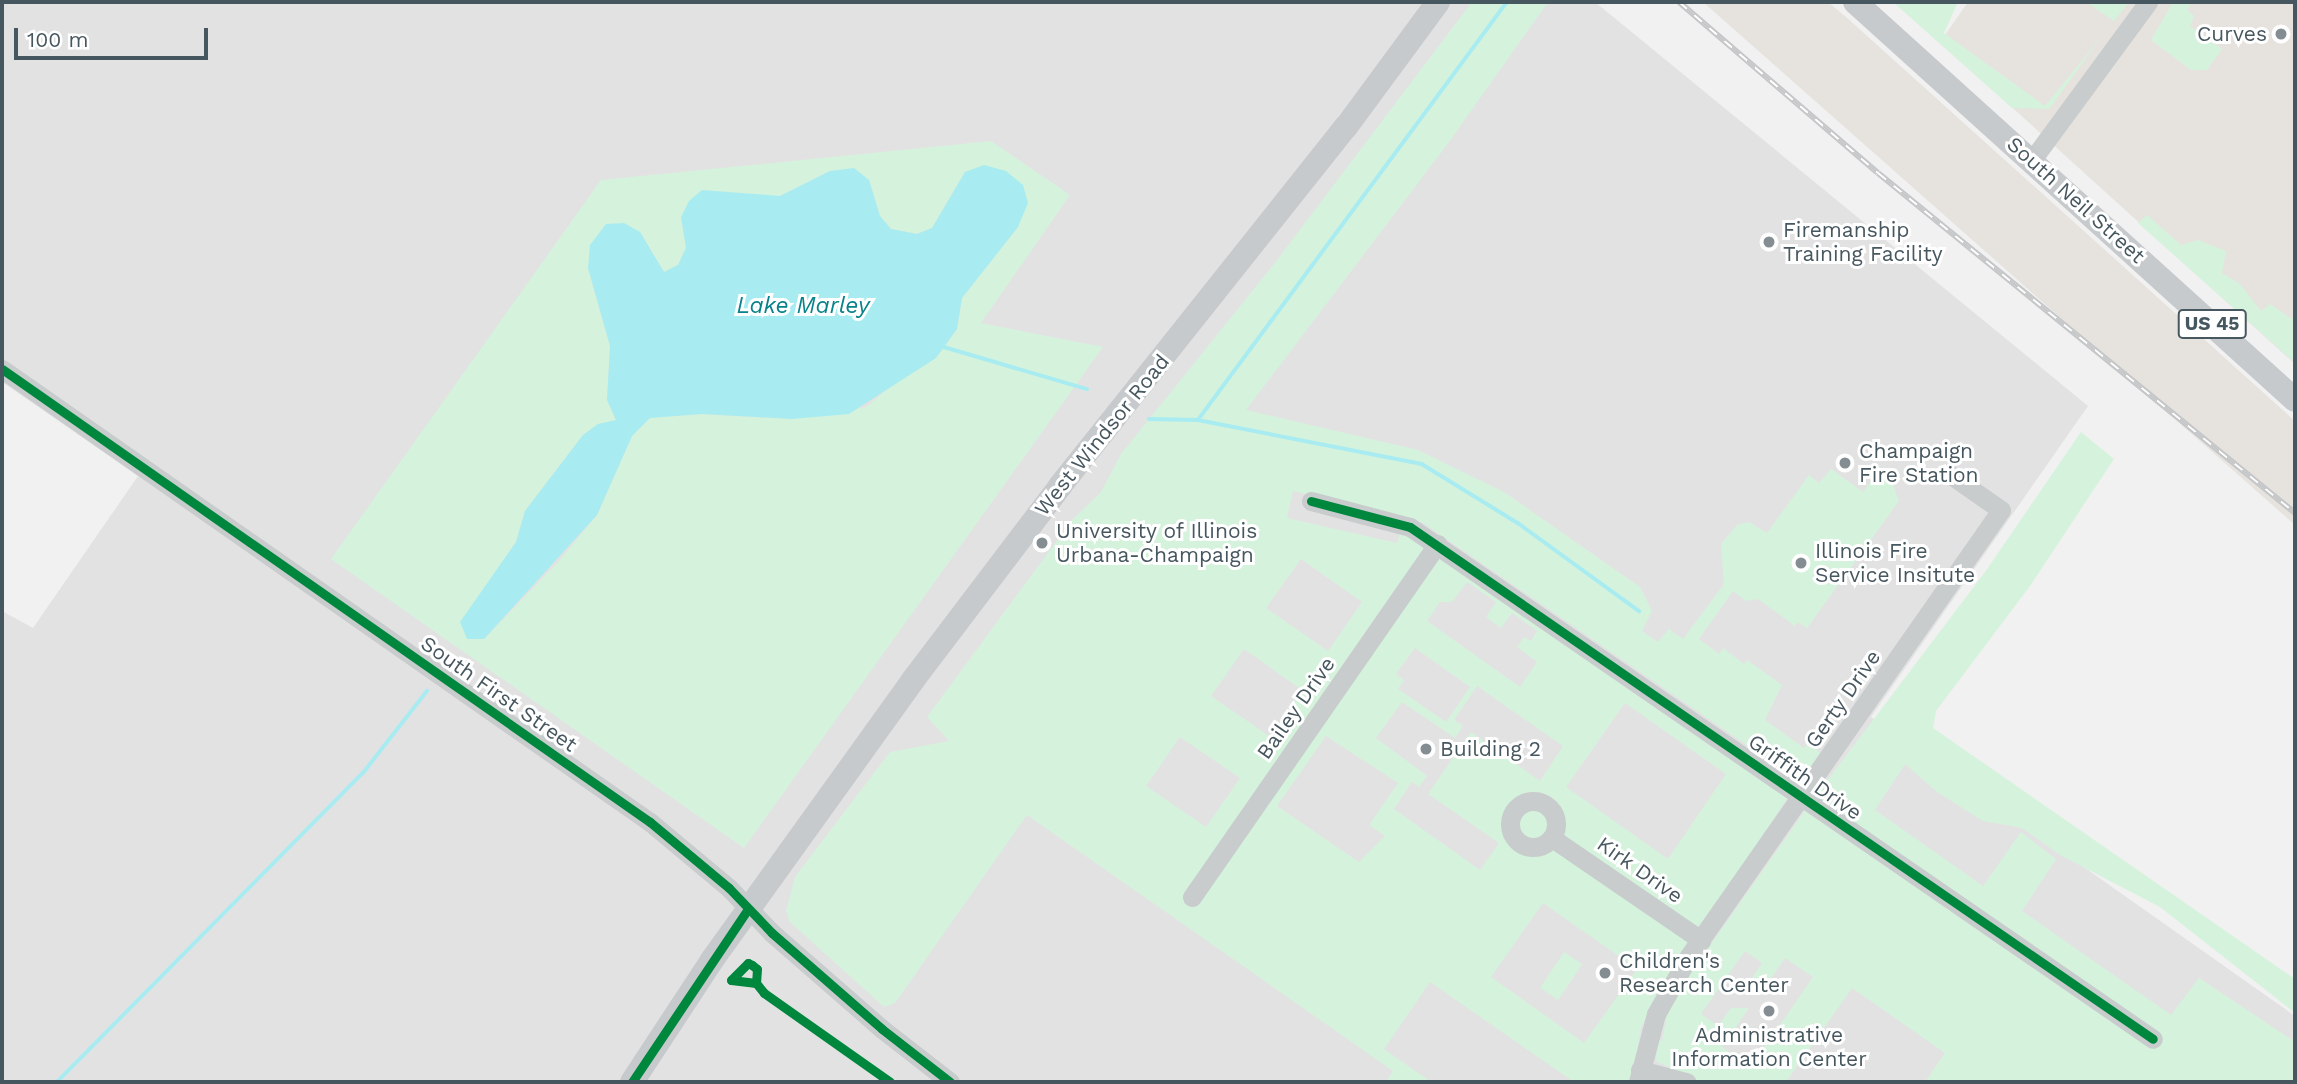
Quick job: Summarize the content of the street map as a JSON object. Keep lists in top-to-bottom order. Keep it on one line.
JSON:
{"streets":{"main road":["South Neil Street","US 45","West Windsor Road"],"street":["South First Street","Gerty Drive","Bailey Drive","Griffith Drive","Kirk Drive"]},"crossings":[["West Windsor Road","South First Street"],["Gerty Drive","Griffith Drive"],["Gerty Drive","Kirk Drive"],["Bailey Drive","Griffith Drive"]],"water":["Lake Marley"],"places":["Curves","Firemanship Training Facility","Champaign Fire Station","University of Illinois Urbana-Champaign","Illinois Fire Service Insitute","Building 2","Children's Research Center","Administrative Information Center"],"scale_bar":"100 m"}
